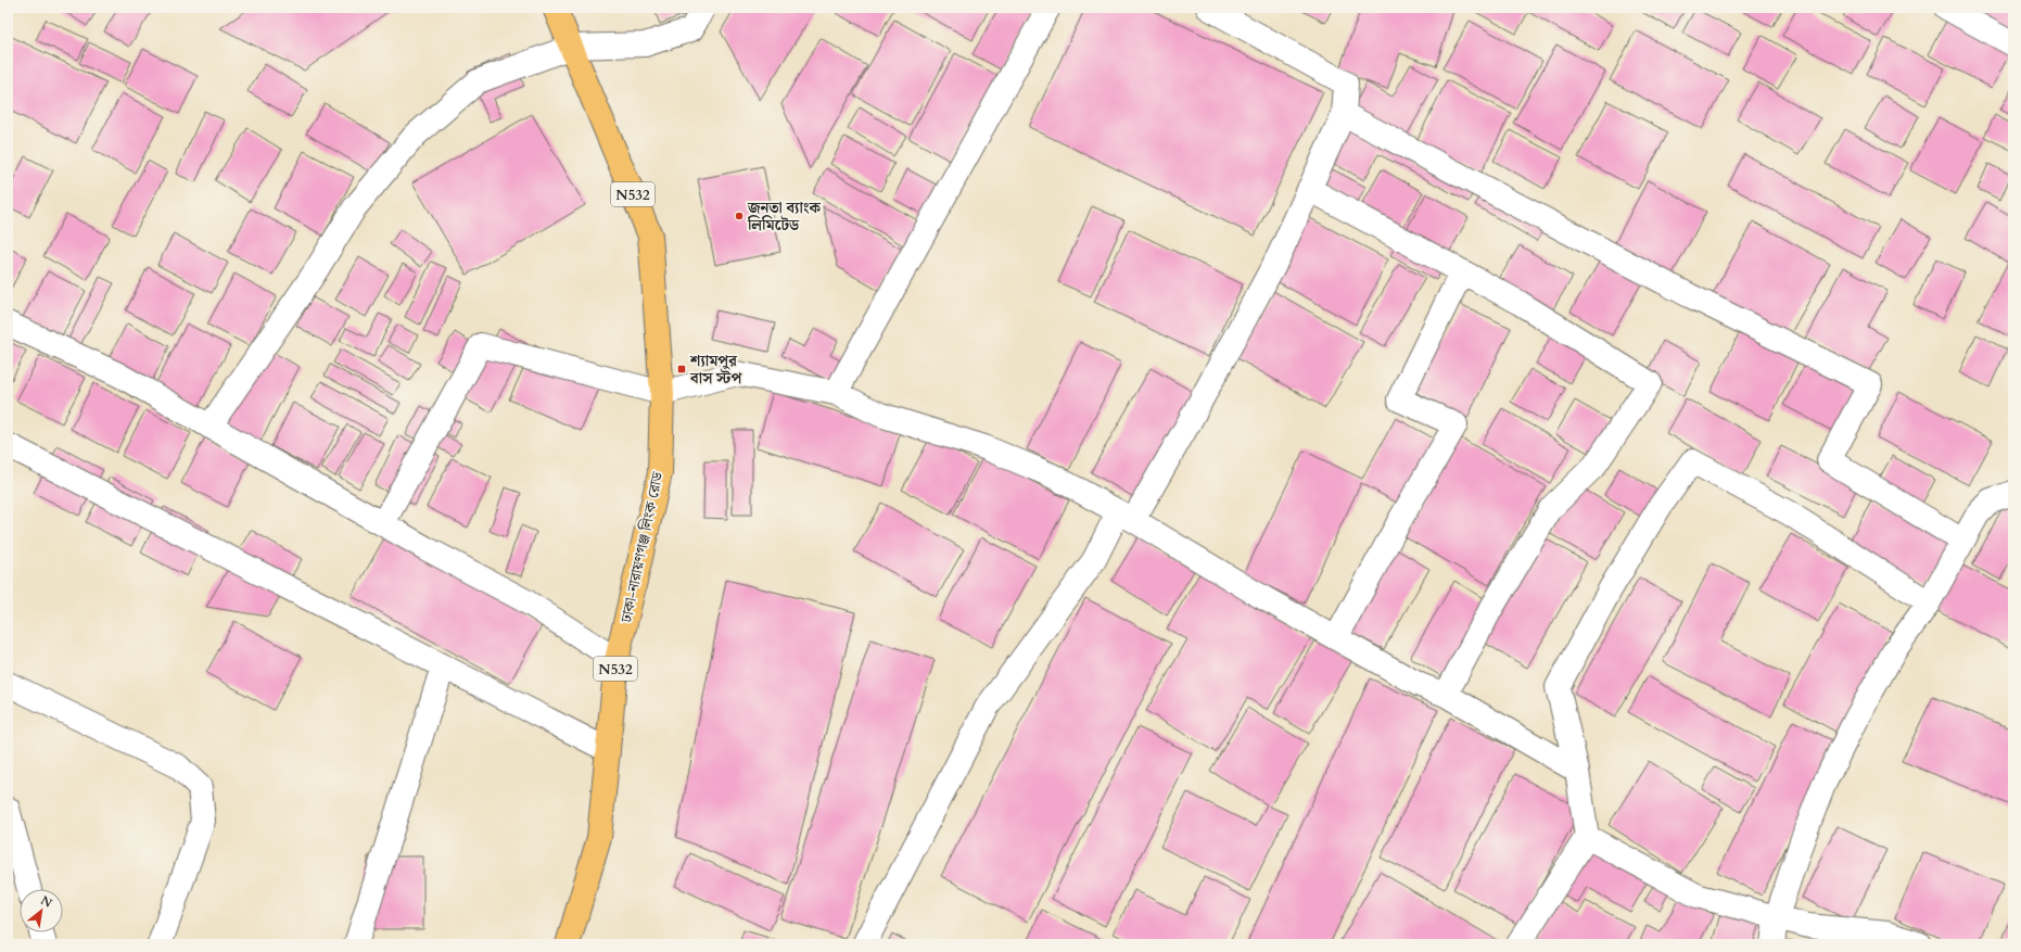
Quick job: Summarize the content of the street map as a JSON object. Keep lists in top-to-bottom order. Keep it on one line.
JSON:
{"streets":{"highway":["N532","ঢাকা-নারায়ণগঞ্জ লিংক রোড"]},"places":{"other":["জনতা ব্যাংক লিমিটেড"],"transit":["শ্যামপুর বাস স্টপ"]},"north":"top right"}
